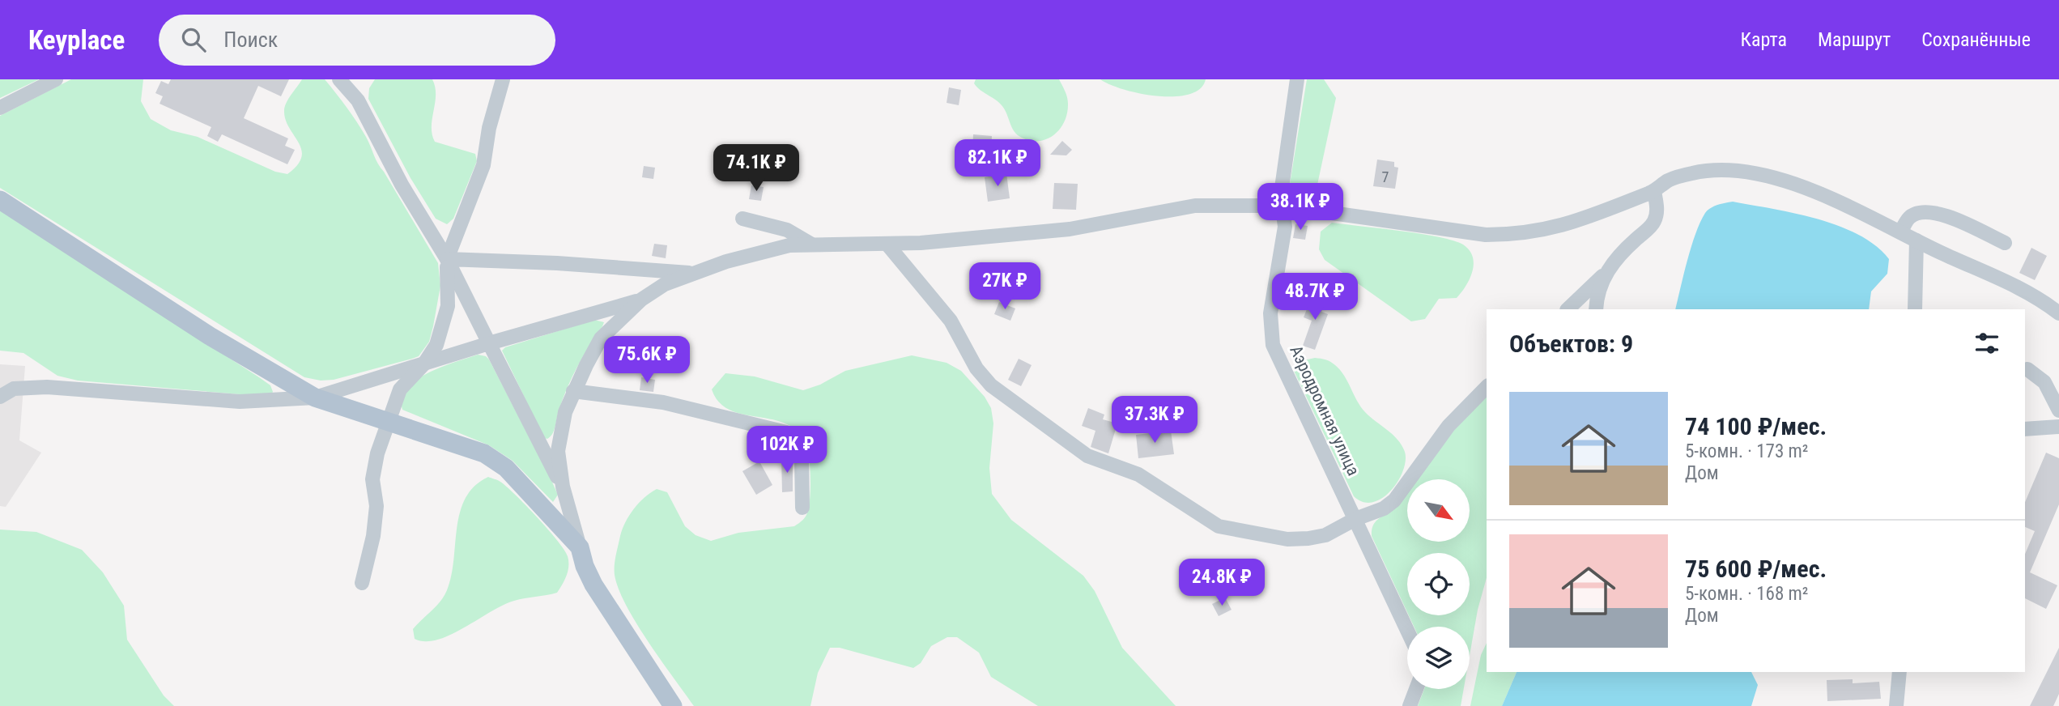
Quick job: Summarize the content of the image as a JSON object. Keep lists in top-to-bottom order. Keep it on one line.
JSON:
{"streets":{"street":["Аэродромная улица"]},"house_numbers":["7"],"north":"bottom right","page":{"header":"Keyplace","search":"Поиск","nav":["Карта","Маршрут","Сохранённые"],"price":["82.1K ₽","74.1K ₽","38.1K ₽","27K ₽","48.7K ₽","75.6K ₽","37.3K ₽","102K ₽","24.8K ₽"],"heading":"Объектов: 9","list":[{"name":"74 100 ₽/мес.","note":"5-комн. · 173 m² · Дом"},{"name":"75 600 ₽/мес.","note":"5-комн. · 168 m² · Дом"}]}}
